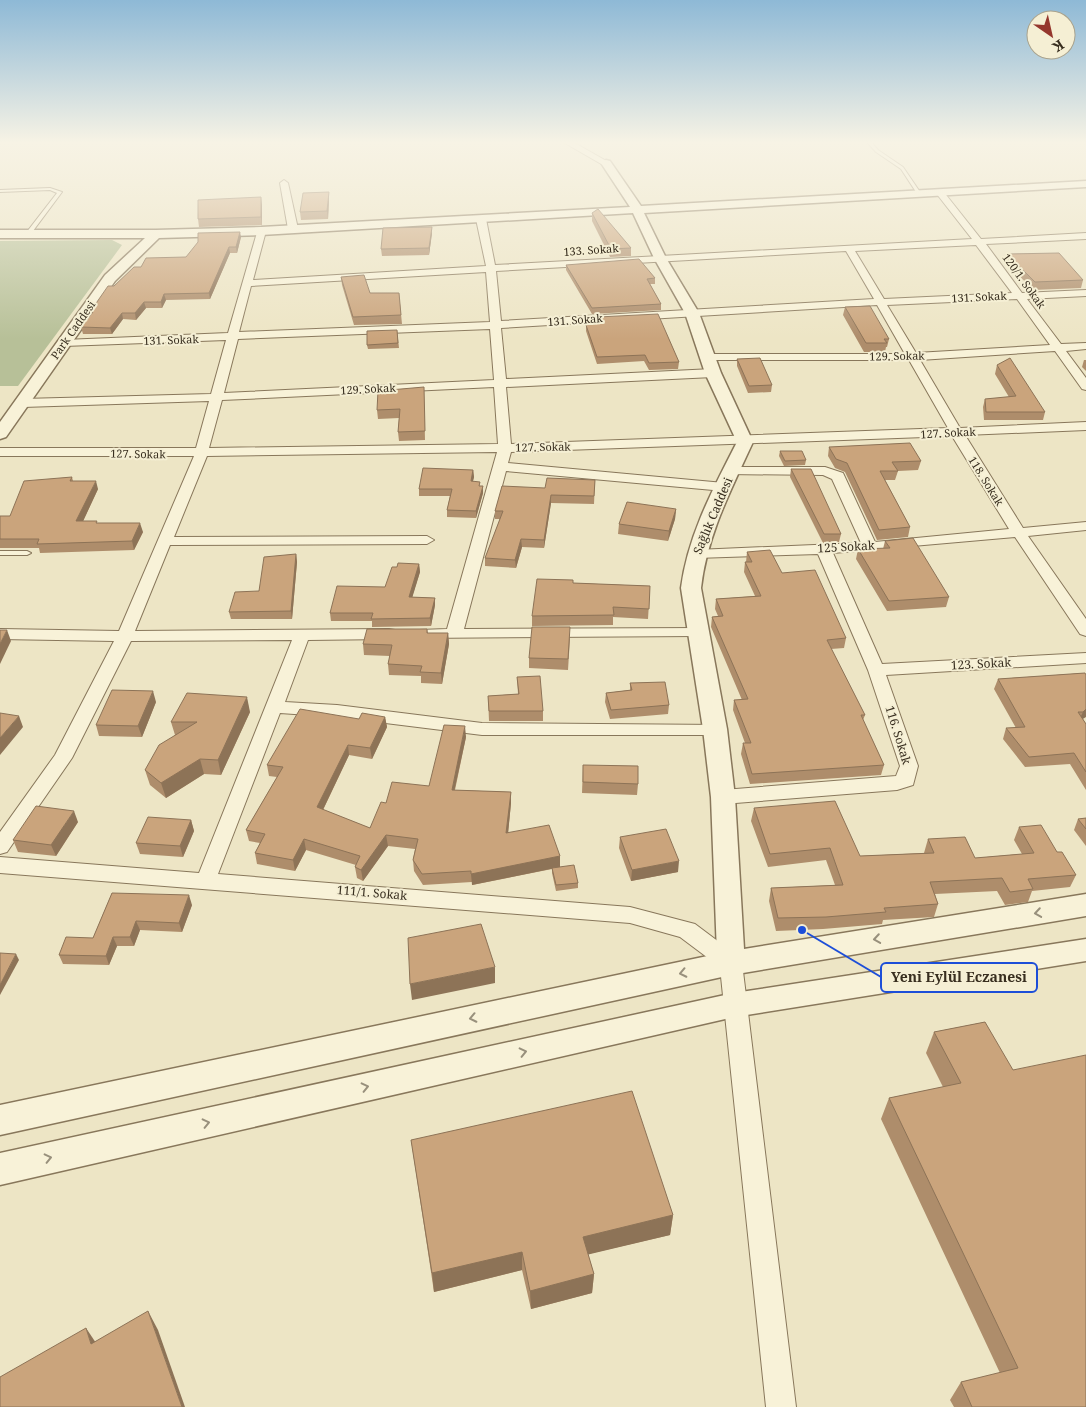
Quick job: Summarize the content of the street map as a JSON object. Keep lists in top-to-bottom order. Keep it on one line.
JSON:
{"streets":{"street":["133. Sokak","120/1. Sokak","131. Sokak","Park Caddesi","129. Sokak","127. Sokak","118. Sokak","Sağlık Caddesi","125 Sokak","123. Sokak","116. Sokak","111/1. Sokak"]},"crossings":[["133. Sokak","120/1. Sokak"],["133. Sokak","118. Sokak"],["120/1. Sokak","131. Sokak"],["120/1. Sokak","129. Sokak"],["131. Sokak","Park Caddesi"],["131. Sokak","118. Sokak"],["Park Caddesi","129. Sokak"],["129. Sokak","118. Sokak"],["127. Sokak","118. Sokak"],["127. Sokak","Sağlık Caddesi"],["118. Sokak","125 Sokak"],["Sağlık Caddesi","125 Sokak"],["Sağlık Caddesi","116. Sokak"],["Sağlık Caddesi","111/1. Sokak"],["125 Sokak","116. Sokak"],["123. Sokak","116. Sokak"]],"places":["Yeni Eylül Eczanesi"],"north":"bottom right"}
